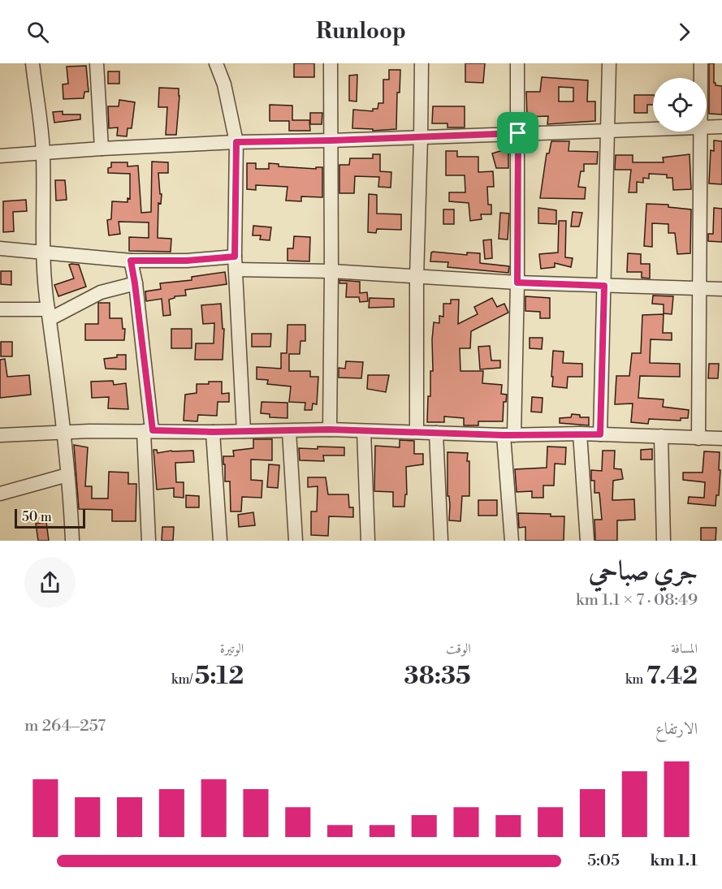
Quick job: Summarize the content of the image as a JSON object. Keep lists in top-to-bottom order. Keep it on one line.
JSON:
{"scale_bar":"50 m","page":{"header":"Runloop","scale":"50 m","heading":["جري صباحي","08:49 · 7 × 1.1 km"],"stats":[["المسافة","7.42 km"],["الوقت","38:35"],["الوتيرة","5:12 /km"]],"chart":["الارتفاع","257–264 m"],"list":[{"name":"1.1 km","note":"5:05"}]}}
